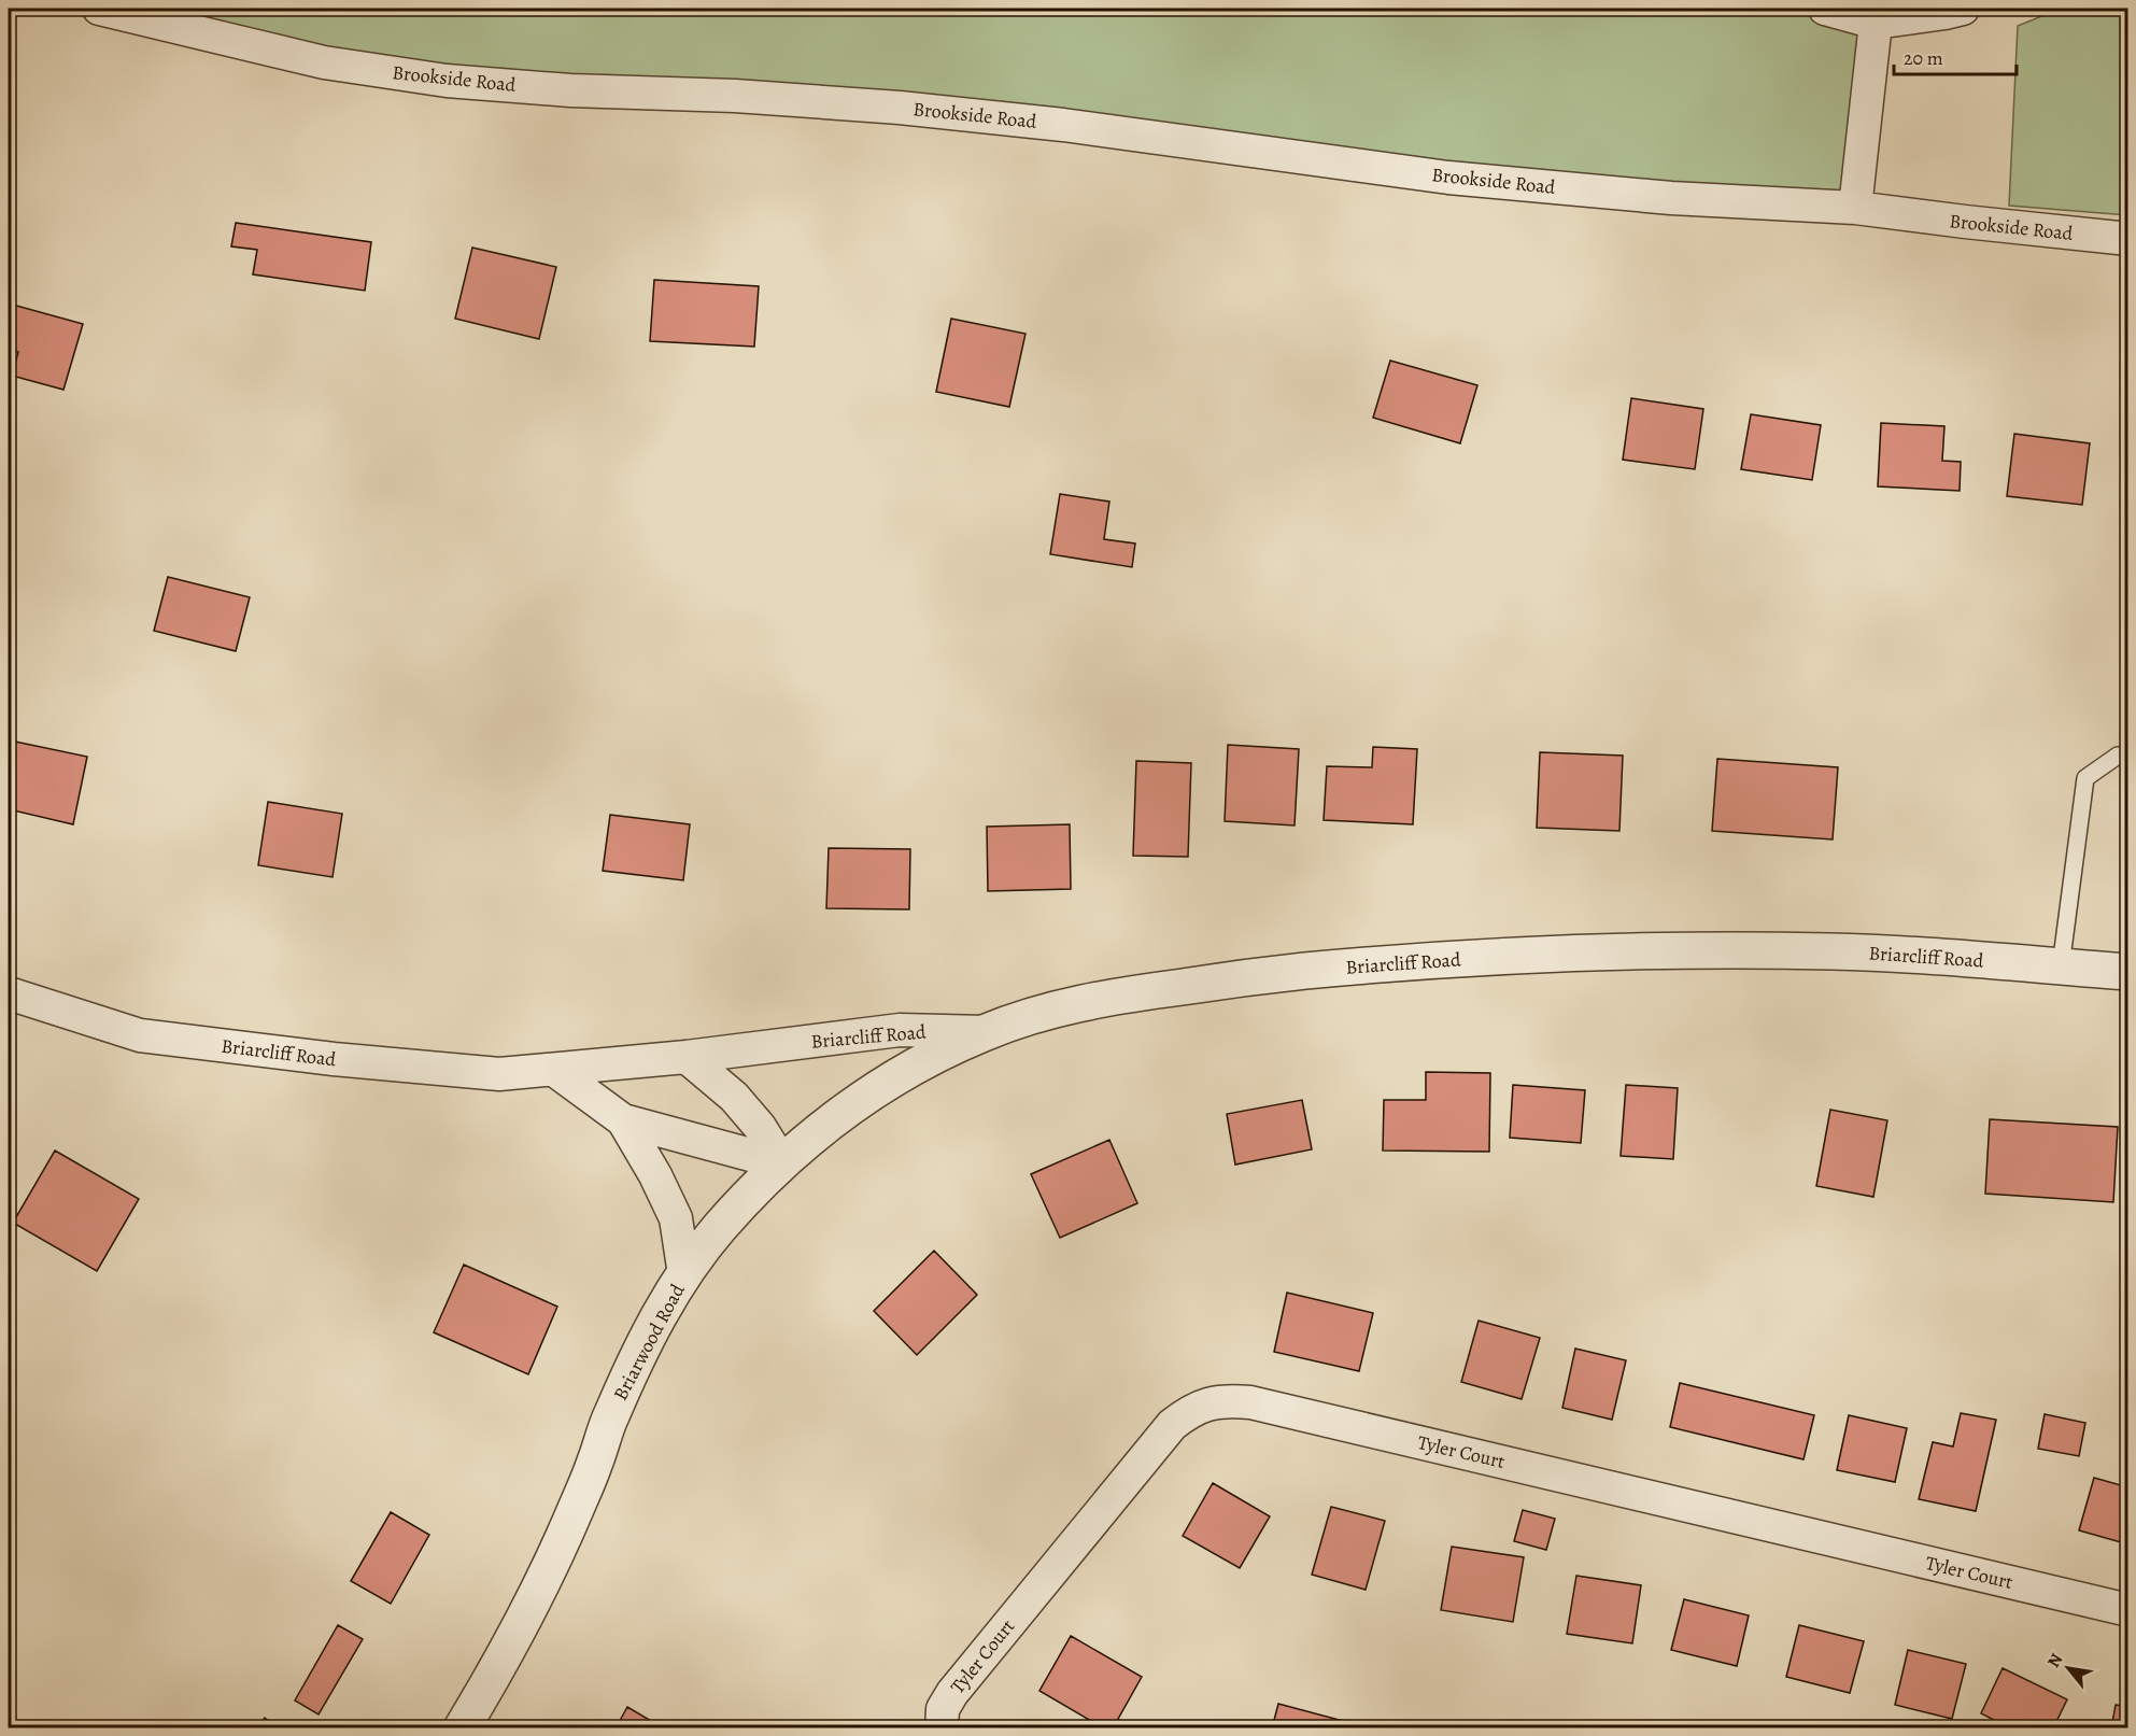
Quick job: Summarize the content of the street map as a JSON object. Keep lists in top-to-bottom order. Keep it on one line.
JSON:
{"streets":{"street":["Brookside Road","Briarcliff Road","Briarwood Road","Tyler Court"]},"crossings":[["Briarcliff Road","Briarwood Road"]],"scale_bar":"20 m","north":"top left"}
